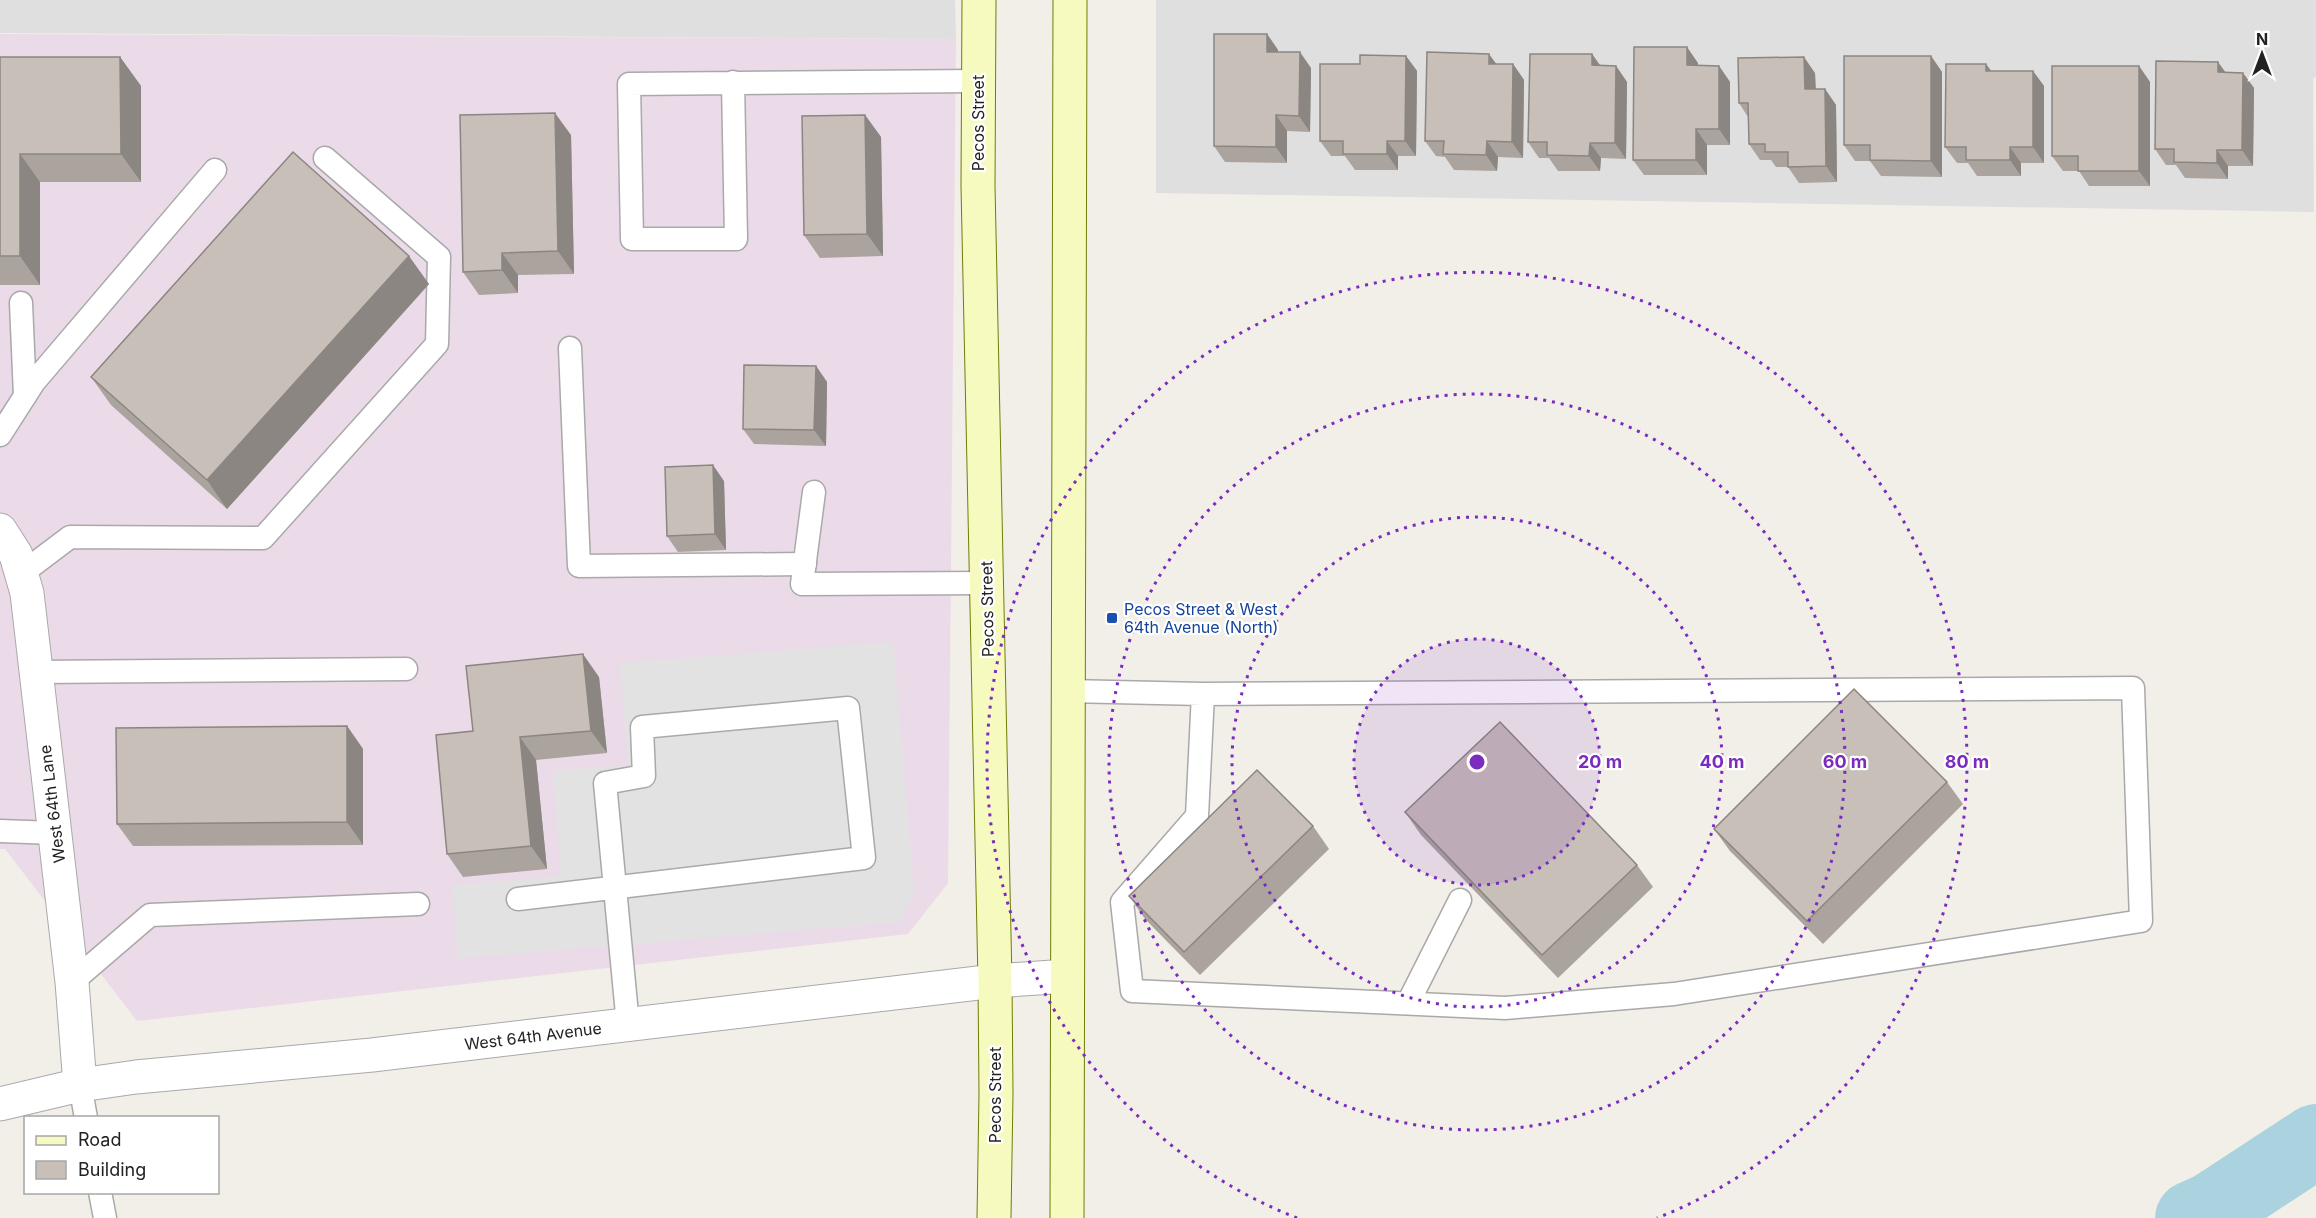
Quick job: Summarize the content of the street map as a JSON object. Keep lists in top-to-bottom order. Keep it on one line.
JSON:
{"streets":{"main road":["Pecos Street"],"street":["West 64th Lane","West 64th Avenue"]},"crossings":[["Pecos Street","West 64th Avenue"],["West 64th Lane","West 64th Avenue"]],"places":{"transit":["Pecos Street & West 64th Avenue (North)"]},"legend":["Road","Building"],"north":"top","rings":["20 m","40 m","60 m","80 m"]}
